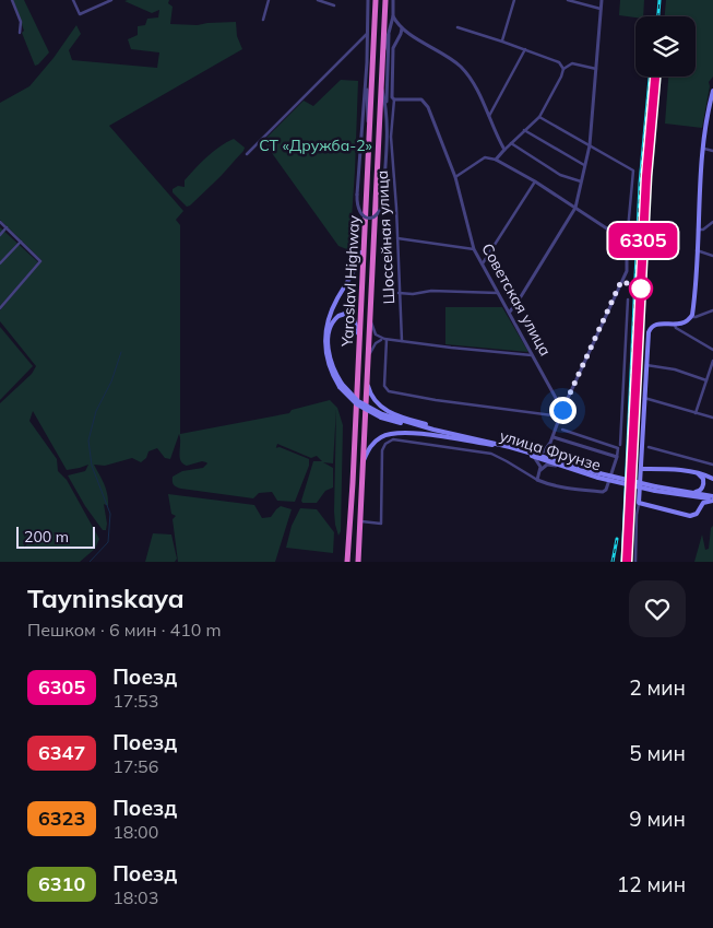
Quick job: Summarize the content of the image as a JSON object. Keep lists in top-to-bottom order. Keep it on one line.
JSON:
{"streets":{"highway":["Yaroslavl Highway"],"main road":["улица Фрунзе"],"street":["Шоссейная улица","Советская улица"]},"crossings":[["Шоссейная улица","Советская улица"]],"parks":["СТ «Дружба-2»"],"scale_bar":"200 m","page":{"on_map":"6305","scale":"200 m","heading":["Tayninskaya","Пешком · 6 мин · 410 m"],"list":[{"mark":"6305","name":"Поезд","note":"17:53","value":"2 мин"},{"mark":"6347","name":"Поезд","note":"17:56","value":"5 мин"},{"mark":"6323","name":"Поезд","note":"18:00","value":"9 мин"},{"mark":"6310","name":"Поезд","note":"18:03","value":"12 мин"}]}}
